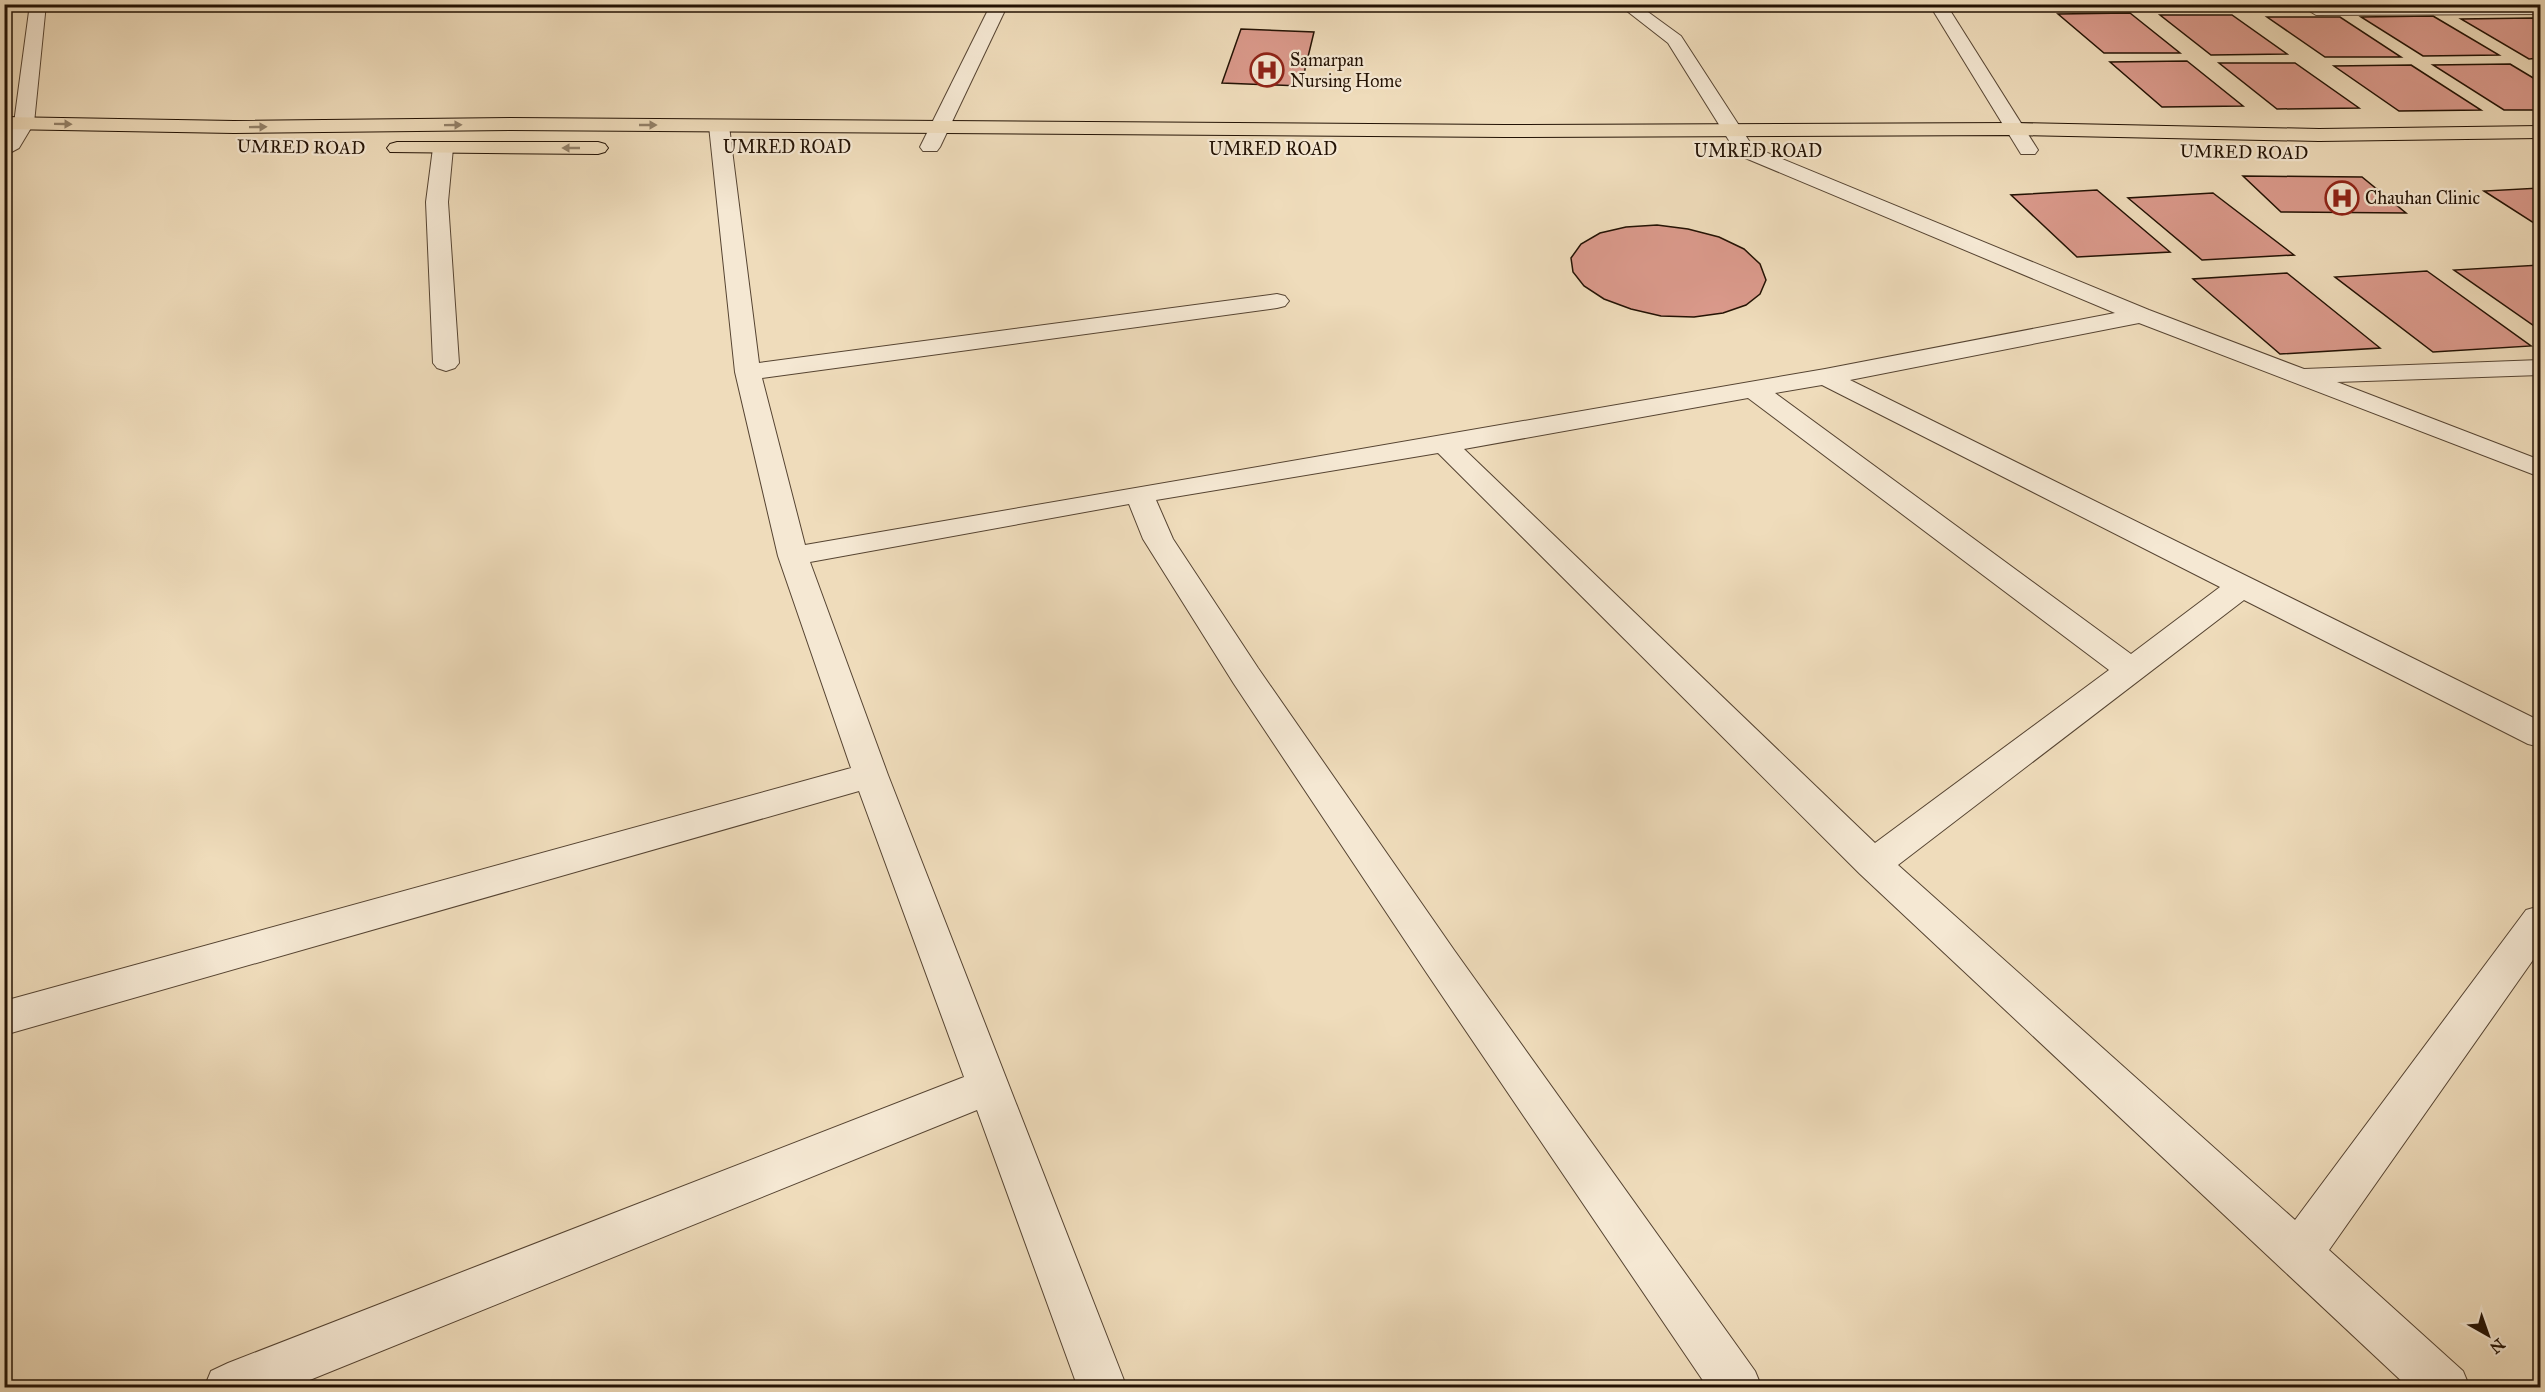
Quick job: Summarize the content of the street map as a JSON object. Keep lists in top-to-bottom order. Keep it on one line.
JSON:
{"streets":{"main road":["UMRED ROAD"]},"places":{"hospital":["Samarpan Nursing Home","Chauhan Clinic"]},"north":"bottom right"}
